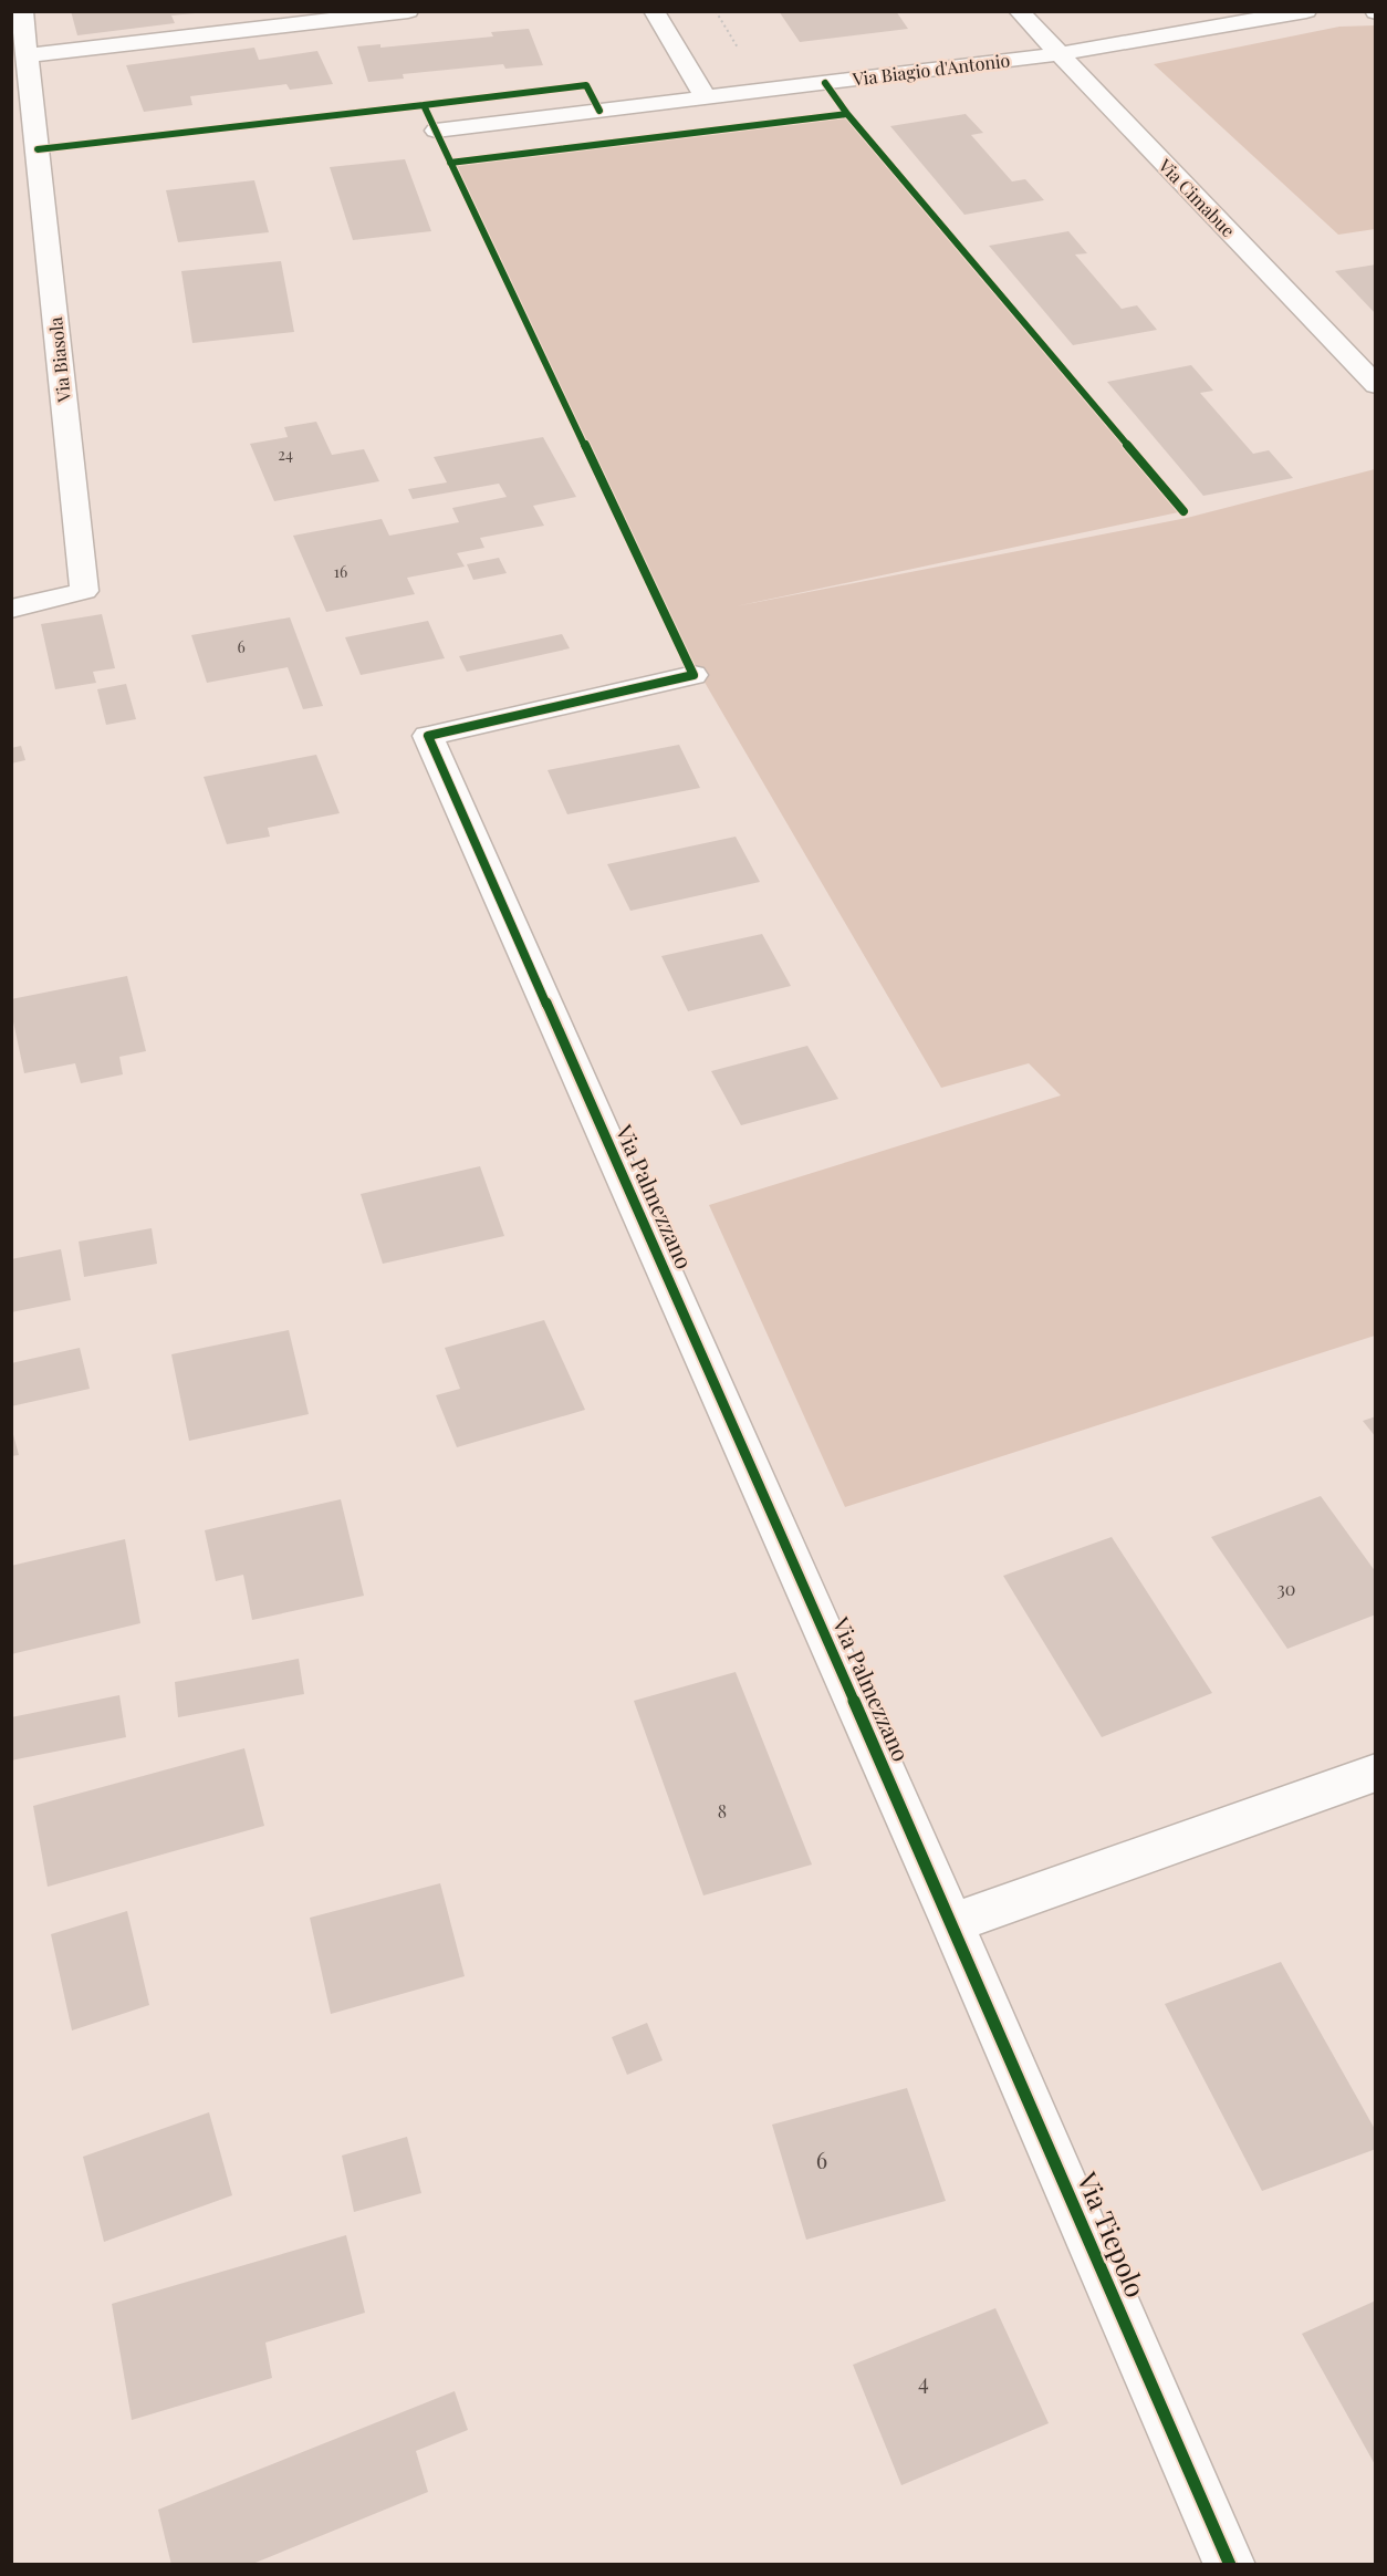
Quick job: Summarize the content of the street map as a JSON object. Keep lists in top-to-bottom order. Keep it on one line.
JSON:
{"streets":{"street":["Via Biagio d'Antonio","Via Cimabue","Via Biasola","Via Palmezzano","Via Tiepolo"]},"crossings":[["Via Biagio d'Antonio","Via Cimabue"],["Via Palmezzano","Via Tiepolo"]],"house_numbers":["24","16","6","30","8","6","4"]}
